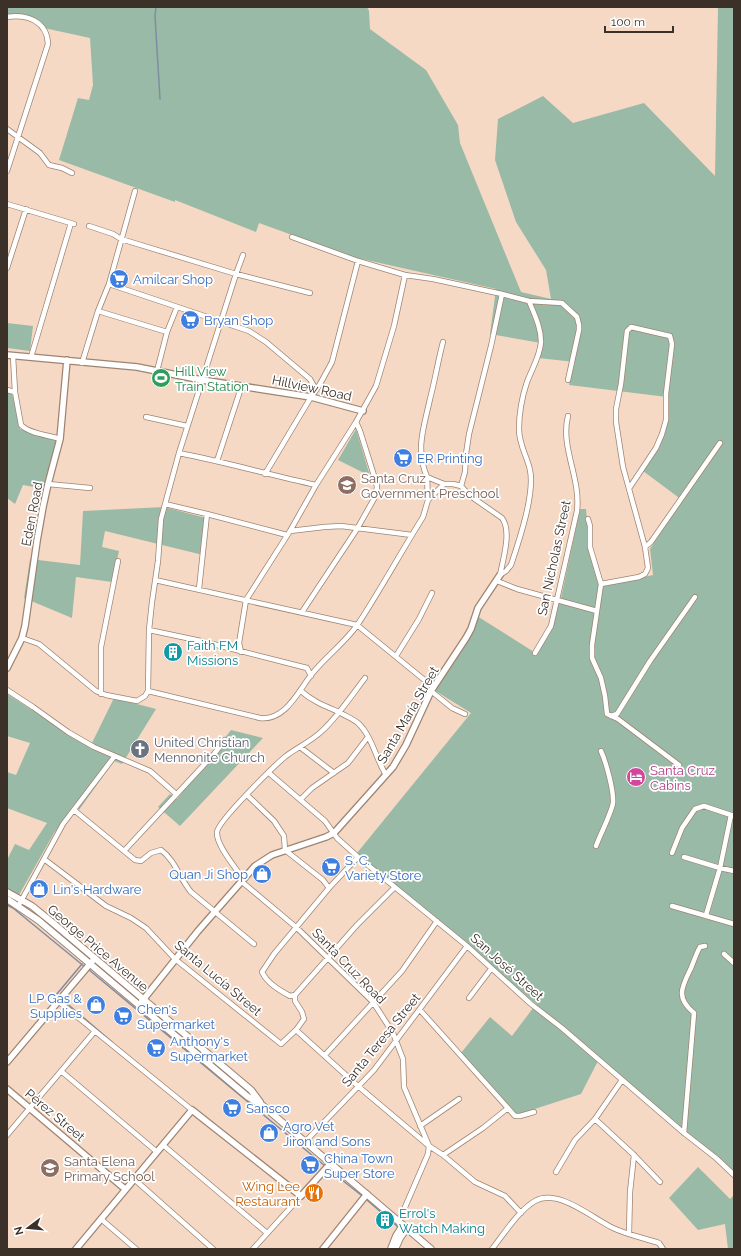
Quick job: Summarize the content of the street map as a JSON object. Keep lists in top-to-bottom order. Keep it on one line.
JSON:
{"streets":{"main road":["George Price Avenue"],"street":["Hillview Road","Eden Road","San Nicholas Street","Santa María Street","Santa Cruz Road","San José Street","Santa Lucía Street","Santa Teresa Street","Pérez Street"]},"crossings":[["Hillview Road","Eden Road"],["Santa María Street","George Price Avenue"],["Santa María Street","Santa Cruz Road"],["Santa María Street","San José Street"],["Santa María Street","Santa Lucía Street"],["George Price Avenue","Santa Teresa Street"],["Santa Cruz Road","San José Street"],["Santa Cruz Road","Santa Teresa Street"],["San José Street","Santa Teresa Street"]],"places":{"supermarket":["Amilcar Shop","Bryan Shop","ER Printing","S. C. Variety Store","Chen's Supermarket","Anthony's Supermarket","Sansco","China Town Super Store"],"sports":["Hill View Train Station"],"school or university":["Santa Cruz Government Preschool","Santa Elena Primary School"],"building":["Faith FM Missions","Errol's Watch Making"],"church":["United Christian Mennonite Church"],"hotel":["Santa Cruz Cabins"],"shop":["Quan Ji Shop","Lin's Hardware","LP Gas & Supplies","Agro Vet Jiron and Sons"],"restaurant":["Wing Lee Restaurant"]},"scale_bar":"100 m","north":"left"}
